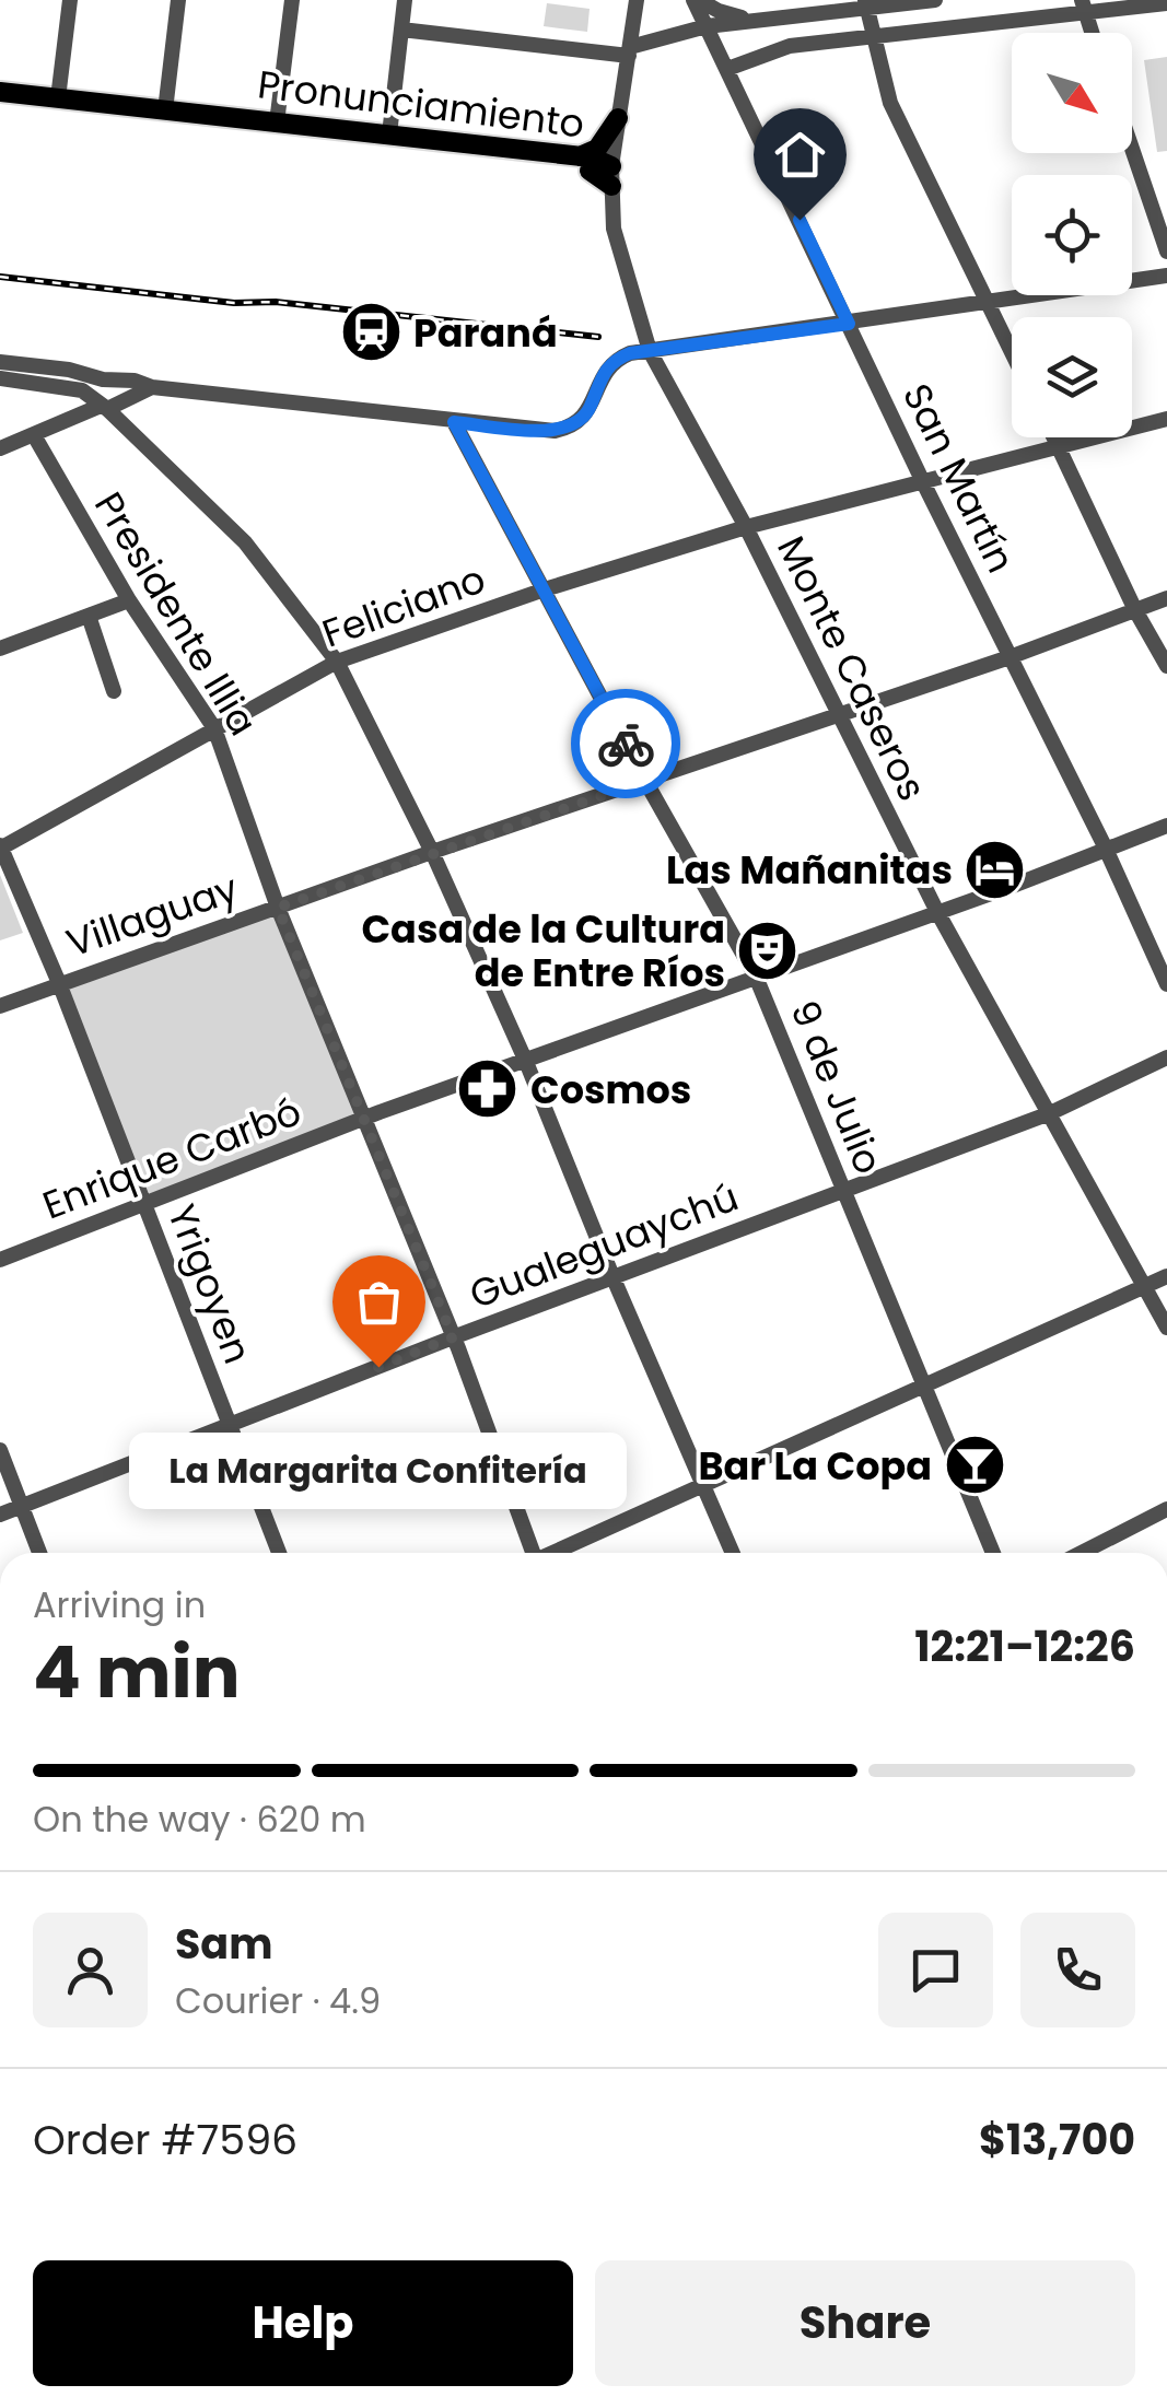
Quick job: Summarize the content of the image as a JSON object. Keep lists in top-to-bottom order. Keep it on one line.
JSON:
{"streets":{"main road":["Pronunciamiento"],"street":["San Martín","Feliciano","Presidente Illia","Monte Caseros","Villaguay","9 de Julio","Enrique Carbó","Gualeguaychú","Yrigoyen"]},"crossings":[["Pronunciamiento","Monte Caseros"],["San Martín","Feliciano"],["San Martín","Villaguay"],["San Martín","Enrique Carbó"],["Feliciano","Presidente Illia"],["Feliciano","Monte Caseros"],["Feliciano","9 de Julio"],["Feliciano","Yrigoyen"],["Presidente Illia","Villaguay"],["Presidente Illia","Enrique Carbó"],["Presidente Illia","Gualeguaychú"],["Monte Caseros","Villaguay"],["Monte Caseros","Enrique Carbó"],["Monte Caseros","Gualeguaychú"],["Villaguay","9 de Julio"],["Villaguay","Yrigoyen"],["9 de Julio","Enrique Carbó"],["9 de Julio","Gualeguaychú"],["Enrique Carbó","Yrigoyen"],["Gualeguaychú","Yrigoyen"]],"places":{"station":["Paraná"],"hotel":["Las Mañanitas"],"theatre":["Casa de la Cultura de Entre Ríos"],"pharmacy":["Cosmos"],"other":["La Margarita Confitería"],"bar":["Bar La Copa"]},"north":"bottom right","page":{"bubble":"La Margarita Confitería","heading":["4 min","Arriving in","12:21–12:26"],"panel":["Sam","Courier · 4.9","Order #7596","$13,700"],"bar":"On the way · 620 m","buttons":["Help","Share"]}}
